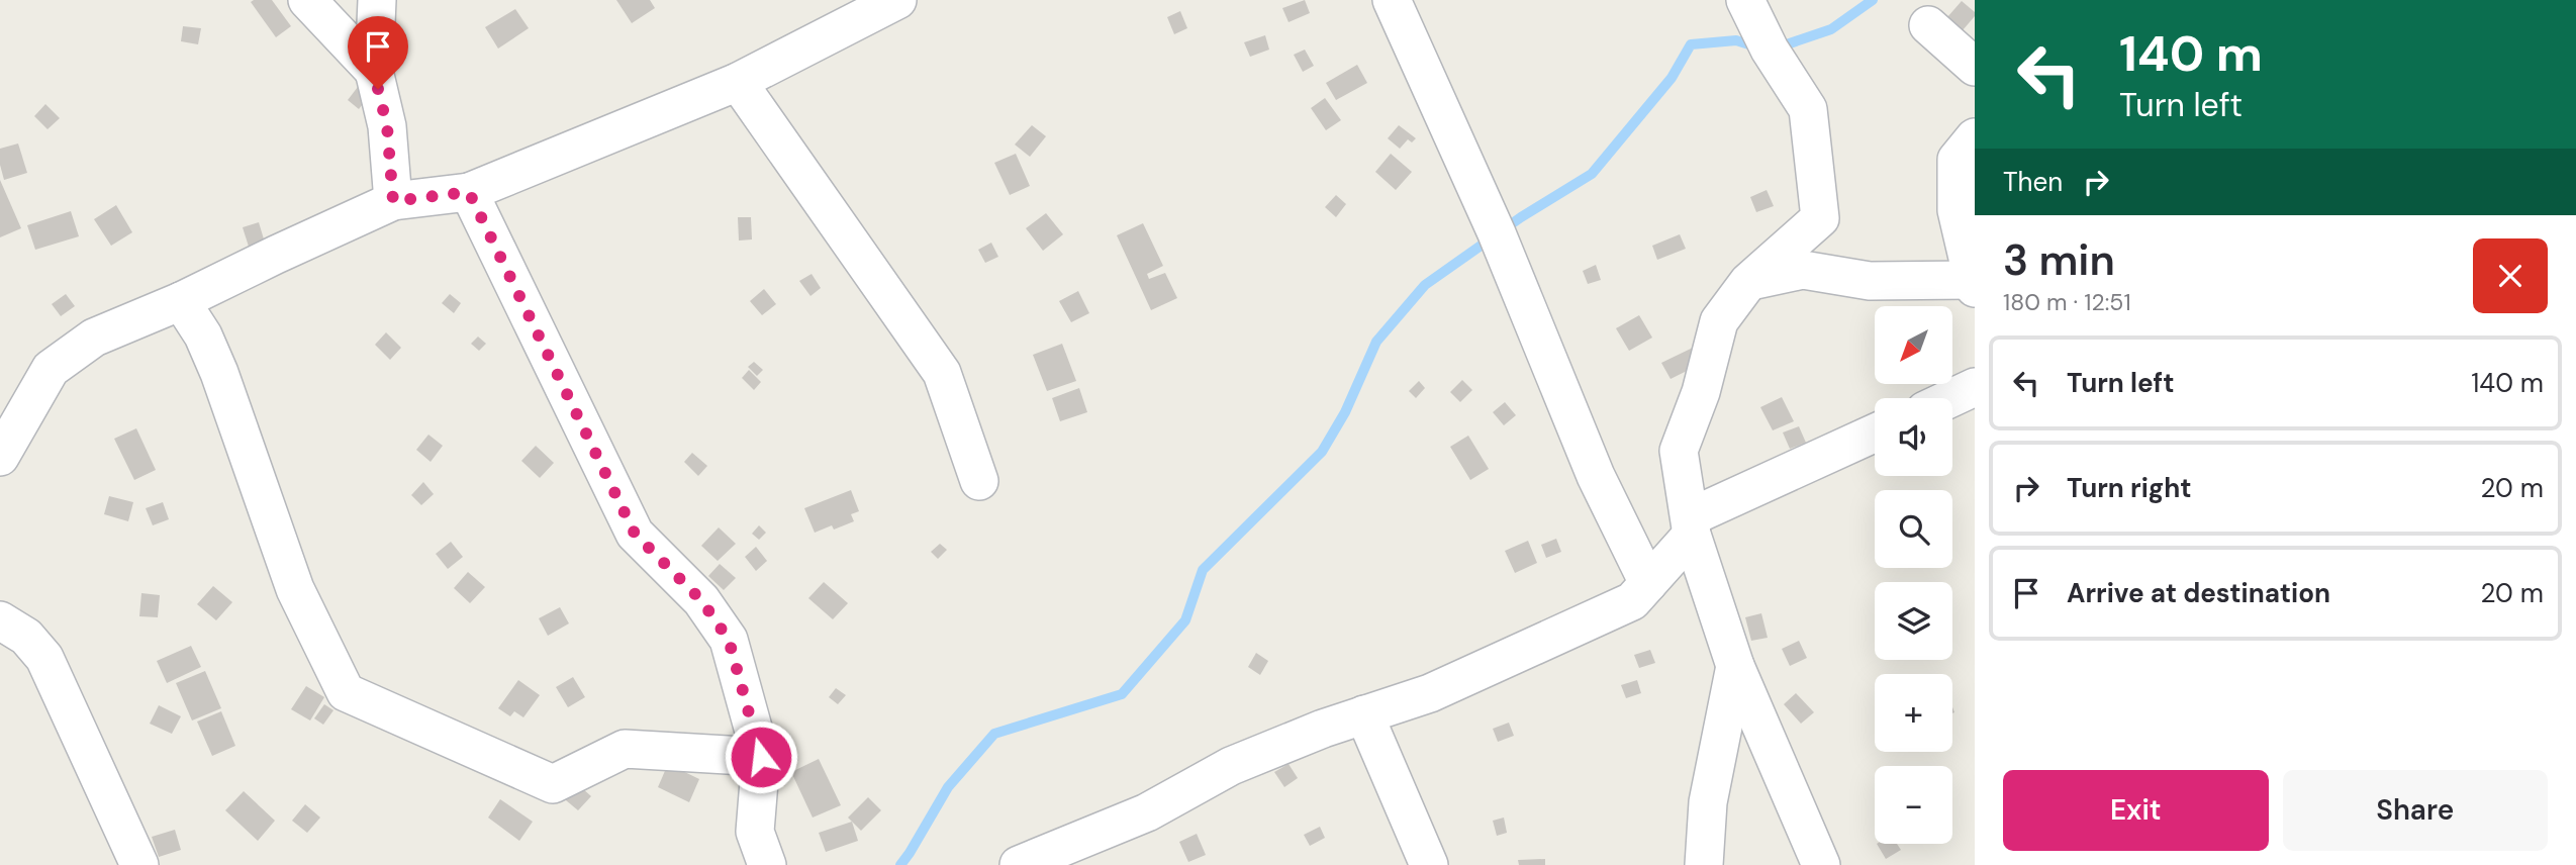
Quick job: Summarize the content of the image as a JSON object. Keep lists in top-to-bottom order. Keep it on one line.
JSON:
{"north":"bottom left","page":{"turn":["140 m","Turn left"],"then":"Then","heading":["3 min","180 m · 12:51"],"map_buttons":["+","−"],"list":[{"name":"Turn left","value":"140 m"},{"name":"Turn right","value":"20 m"},{"name":"Arrive at destination","value":"20 m"}],"buttons":["Exit","Share"]}}
